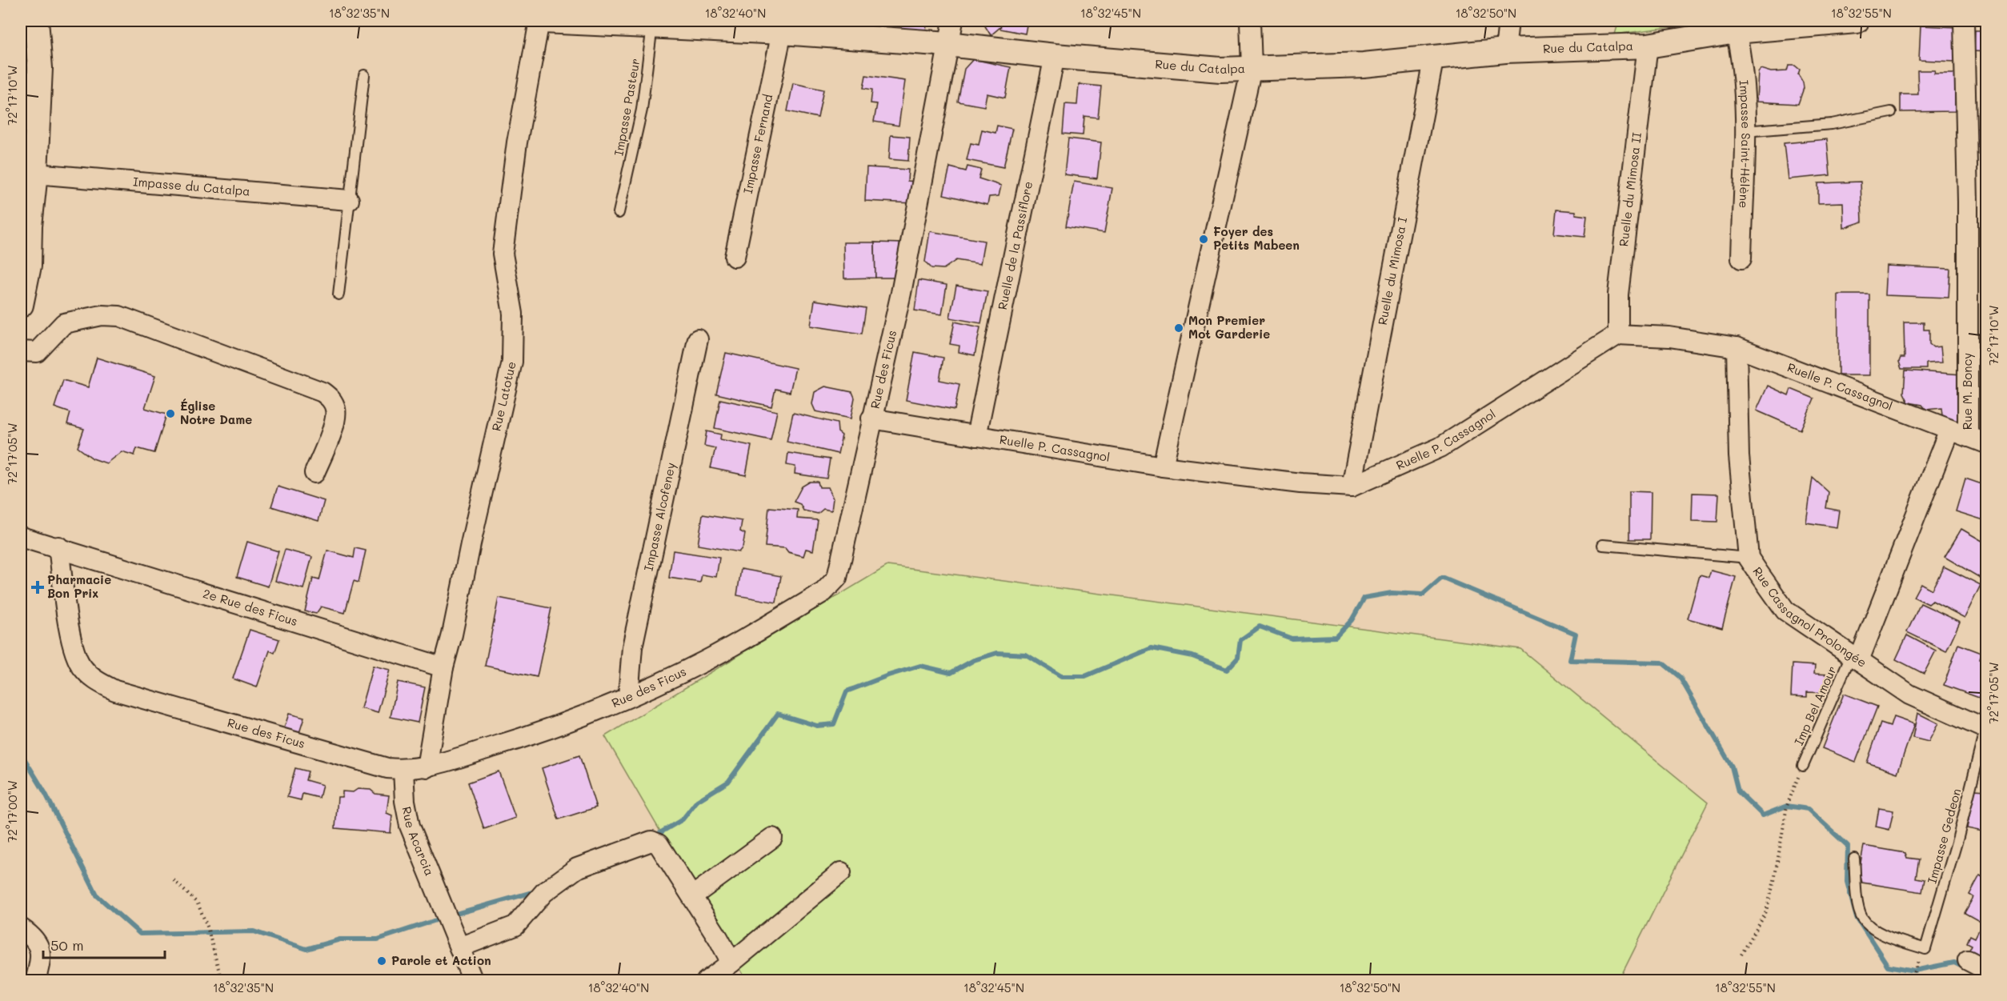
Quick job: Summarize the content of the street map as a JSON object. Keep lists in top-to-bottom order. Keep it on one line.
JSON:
{"streets":{"street":["Rue du Catalpa","Impasse Saint-Hélène","Impasse Fernand","Impasse du Catalpa","Ruelle du Mimosa II","Ruelle de la Passiflore","Ruelle du Mimosa I","Rue des Ficus","Ruelle P. Cassagnol","Rue M. Boncy","Rue Latotue","Impasse Alcofeney","2e Rue des Ficus","Rue Cassagnol Prolongée","Rue Acarcia"],"lane":["Impasse Pasteur","Imp Bel Amour","Impasse Gedeon"]},"crossings":[["Rue du Catalpa","Impasse Pasteur"],["Rue du Catalpa","Impasse Saint-Hélène"],["Rue du Catalpa","Impasse Fernand"],["Rue du Catalpa","Ruelle du Mimosa II"],["Rue du Catalpa","Ruelle de la Passiflore"],["Rue du Catalpa","Ruelle du Mimosa I"],["Rue du Catalpa","Rue des Ficus"],["Rue du Catalpa","Rue Latotue"],["Ruelle du Mimosa II","Ruelle P. Cassagnol"],["Ruelle de la Passiflore","Ruelle P. Cassagnol"],["Ruelle du Mimosa I","Ruelle P. Cassagnol"],["Rue des Ficus","Ruelle P. Cassagnol"],["Rue des Ficus","Rue Latotue"],["Rue des Ficus","Impasse Alcofeney"],["Rue des Ficus","2e Rue des Ficus"],["Rue des Ficus","Rue Acarcia"],["Ruelle P. Cassagnol","Rue M. Boncy"],["Ruelle P. Cassagnol","Rue Cassagnol Prolongée"],["Rue M. Boncy","Rue Cassagnol Prolongée"],["Rue M. Boncy","Imp Bel Amour"],["Rue Latotue","2e Rue des Ficus"],["Rue Cassagnol Prolongée","Imp Bel Amour"],["Rue Cassagnol Prolongée","Impasse Gedeon"]],"places":{"other":["Foyer des Petits Mabeen","Mon Premier Mot Garderie","Église Notre Dame","Parole et Action"],"health":["Pharmacie Bon Prix"]},"scale_bar":"50 m","coordinates":["18°32'35\"N","18°32'40\"N","18°32'45\"N","18°32'50\"N","18°32'55\"N","72°17'10\"W","72°17'05\"W","72°17'00\"W"]}
